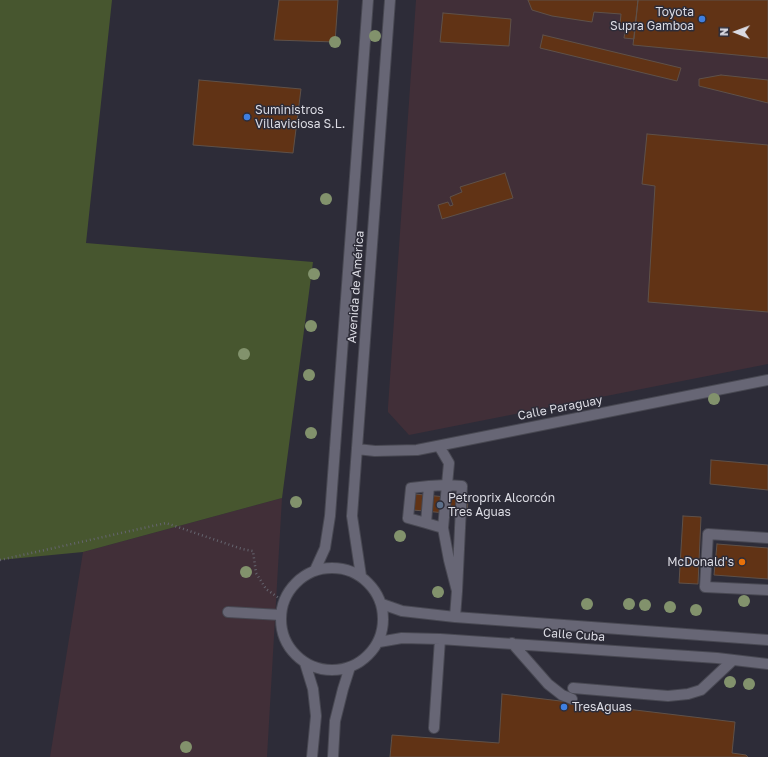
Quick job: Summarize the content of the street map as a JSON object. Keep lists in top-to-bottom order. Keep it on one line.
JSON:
{"streets":{"street":["Avenida de América","Calle Paraguay","Calle Cuba"]},"crossings":[["Avenida de América","Calle Paraguay"],["Avenida de América","Calle Cuba"]],"places":["Toyota Supra Gamboa","Suministros Villaviciosa S.L.","Petroprix Alcorcón Tres Aguas","McDonald's","TresAguas"],"north":"left"}
